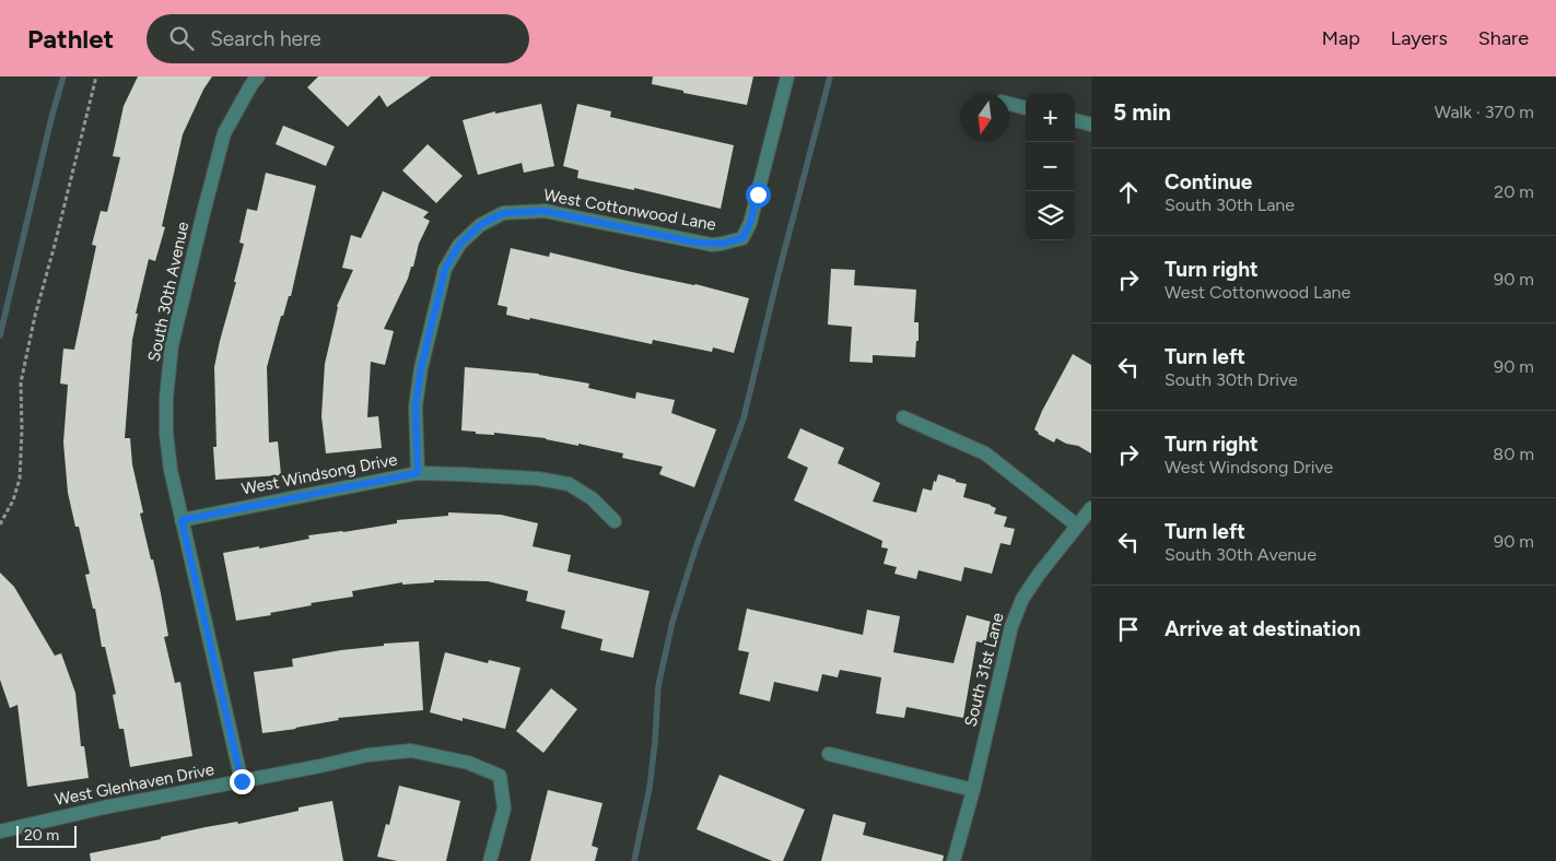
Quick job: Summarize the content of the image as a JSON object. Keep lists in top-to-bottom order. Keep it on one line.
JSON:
{"streets":{"street":["West Cottonwood Lane","South 30th Avenue","West Windsong Drive","South 31st Lane","West Glenhaven Drive"]},"crossings":[["West Cottonwood Lane","West Windsong Drive"],["South 30th Avenue","West Windsong Drive"],["South 30th Avenue","West Glenhaven Drive"]],"scale_bar":"20 m","north":"bottom","page":{"header":"Pathlet","search":"Search here","nav":["Map","Layers","Share"],"heading":["5 min","Walk · 370 m"],"map_buttons":["+","−"],"list":[["Continue","South 30th Lane","20 m"],["Turn right","West Cottonwood Lane","90 m"],["Turn left","South 30th Drive","90 m"],["Turn right","West Windsong Drive","80 m"],["Turn left","South 30th Avenue","90 m"],"Arrive at destination"],"scale":"20 m"}}
